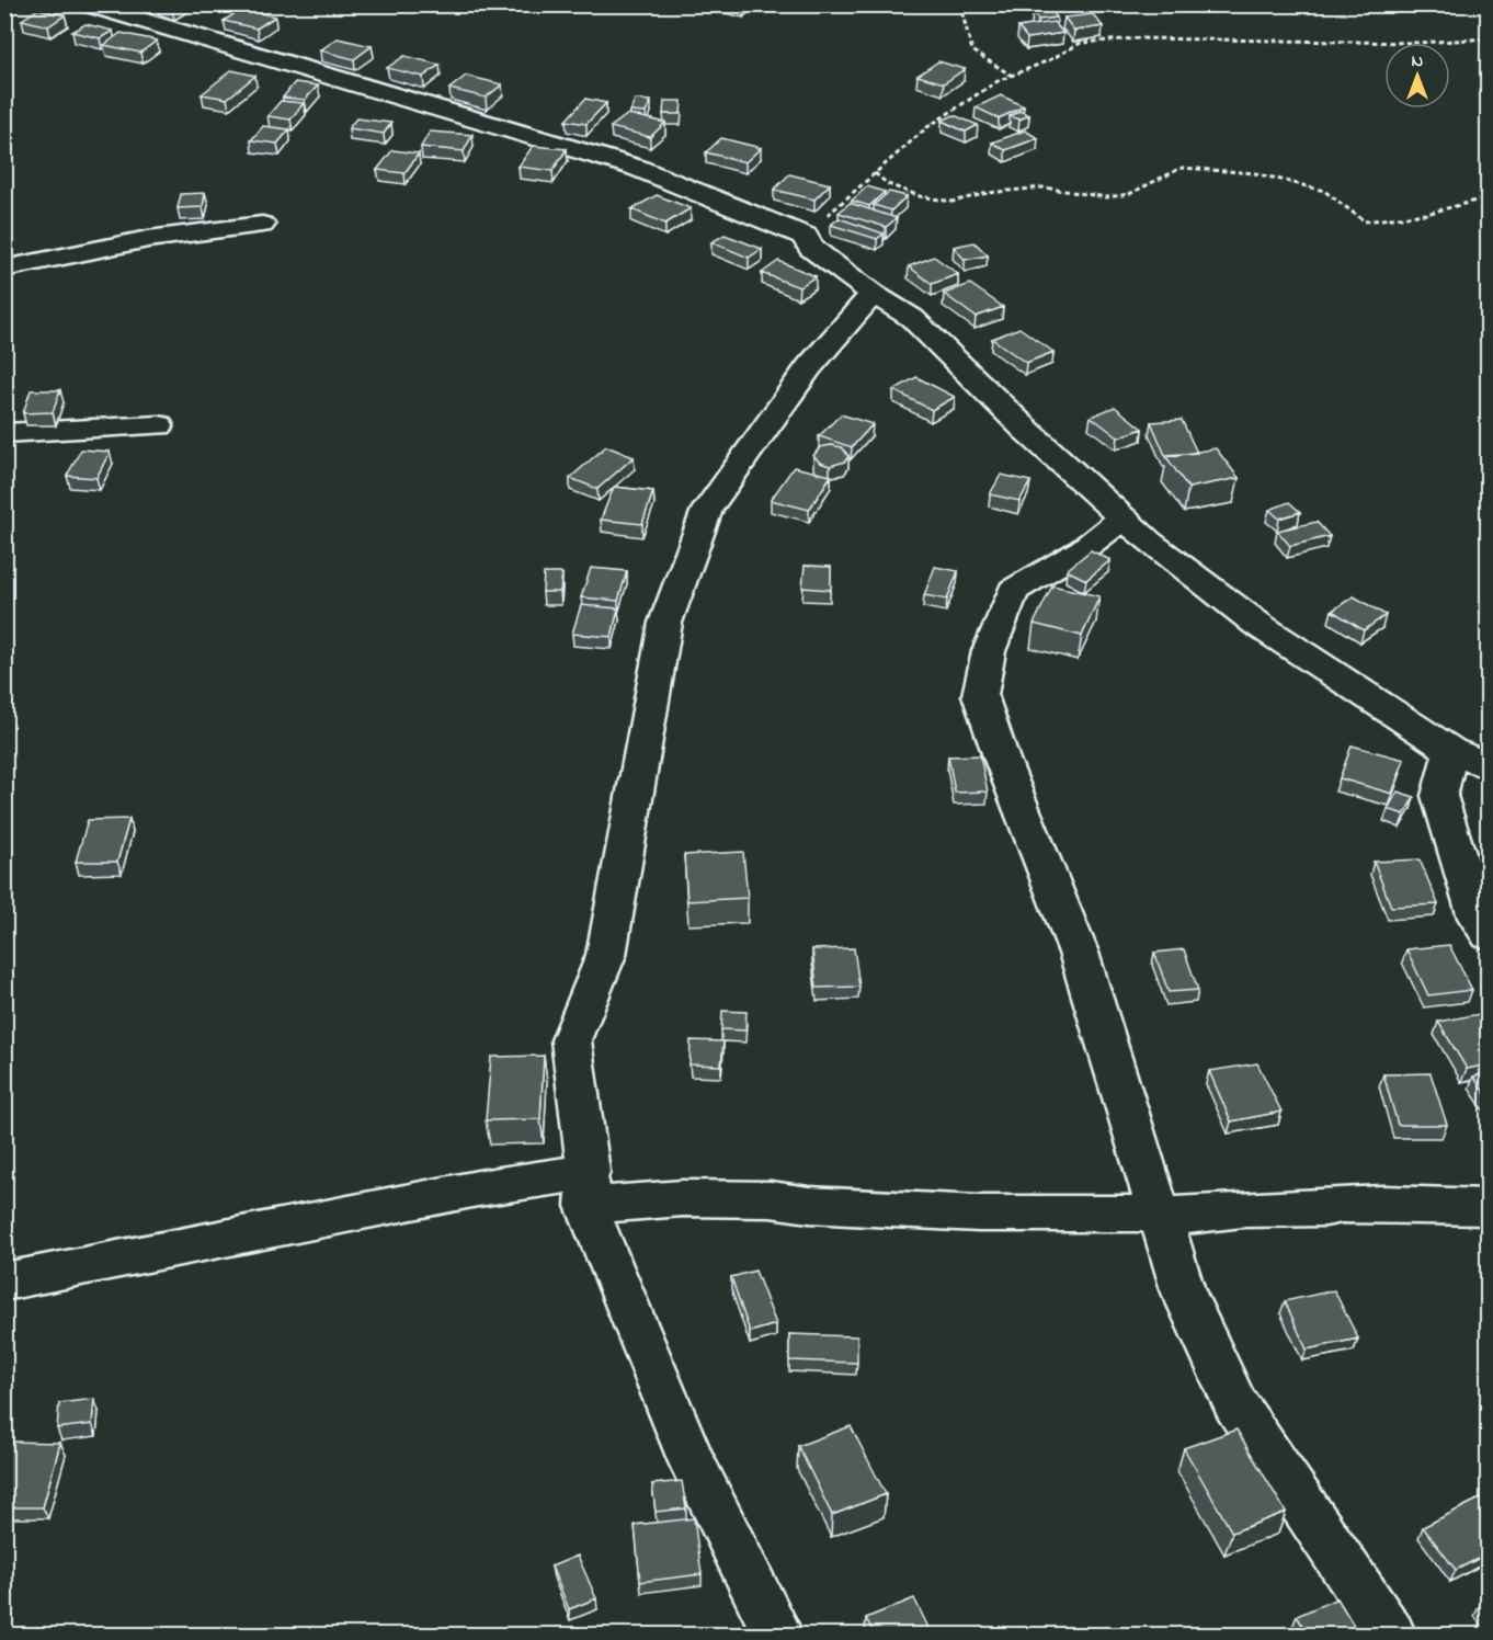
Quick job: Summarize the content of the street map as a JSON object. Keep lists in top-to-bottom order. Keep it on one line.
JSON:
{"north":"top"}
